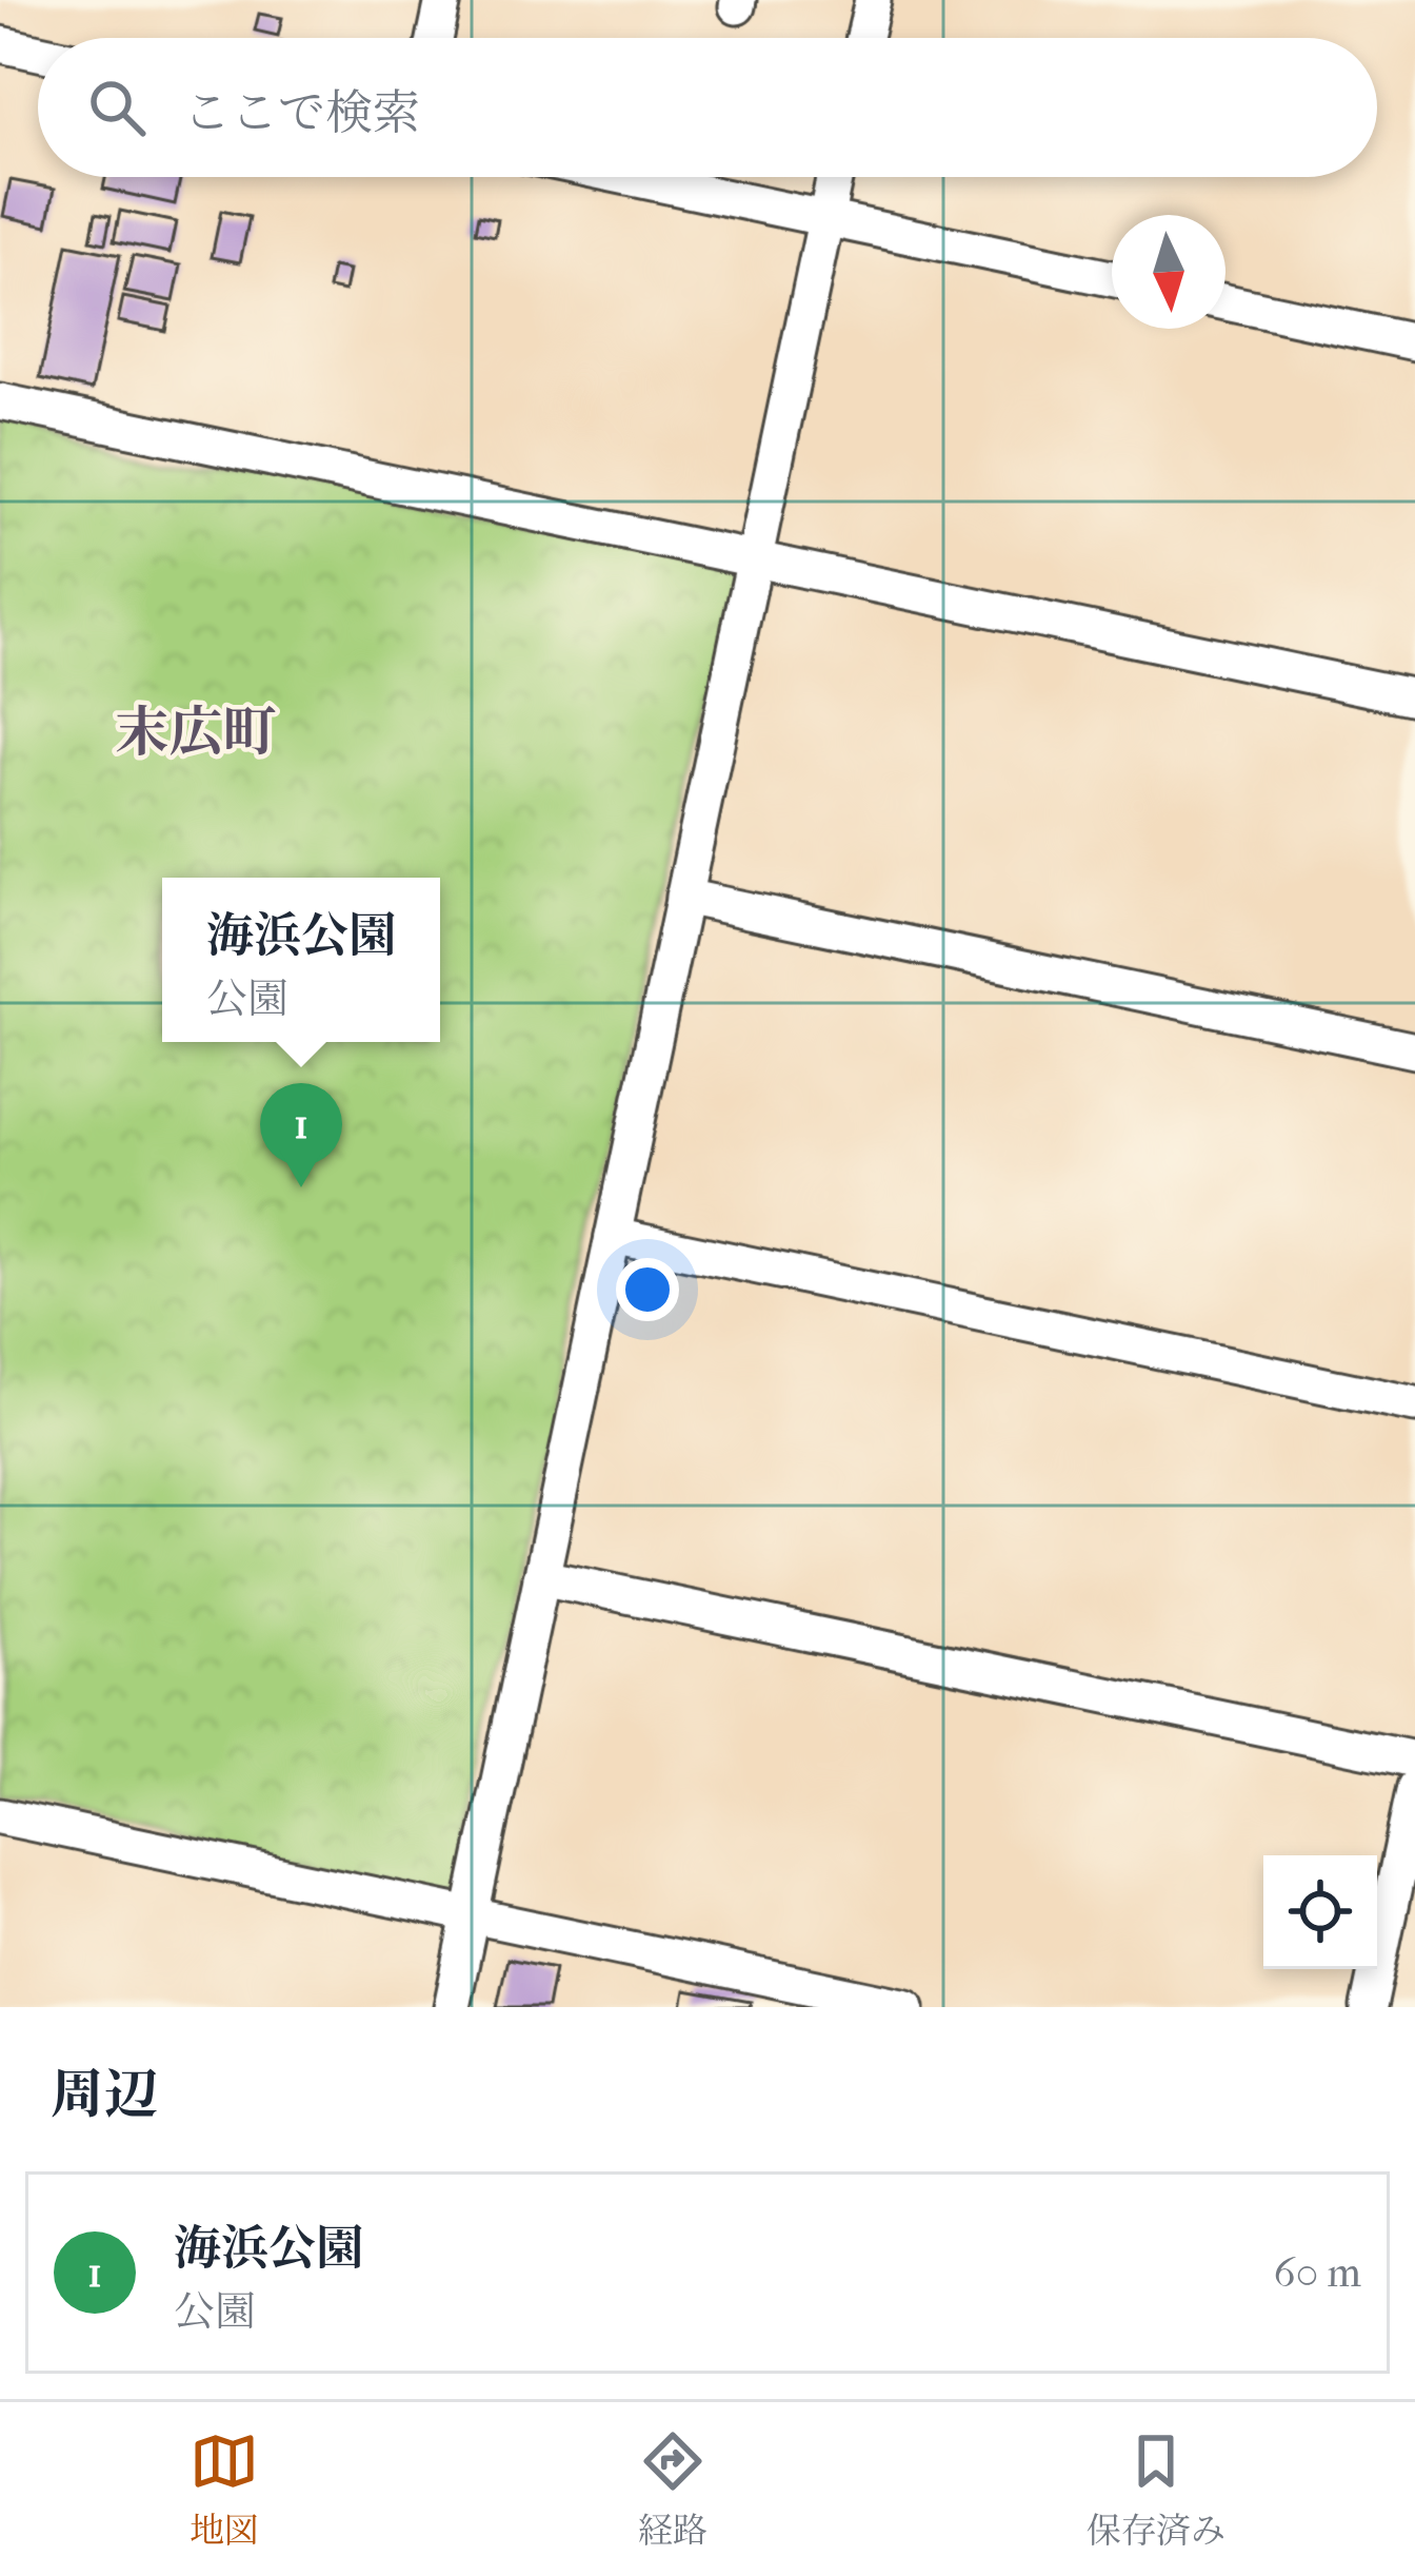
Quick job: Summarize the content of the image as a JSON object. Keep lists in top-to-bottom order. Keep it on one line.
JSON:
{"districts":["末広町"],"north":"bottom","page":{"search":"ここで検索","popup":["海浜公園","公園"],"pins":"1","heading":"周辺","list":[{"mark":"1","name":"海浜公園","note":"公園","value":"60 m"}],"nav":["地図","経路","保存済み"]}}
